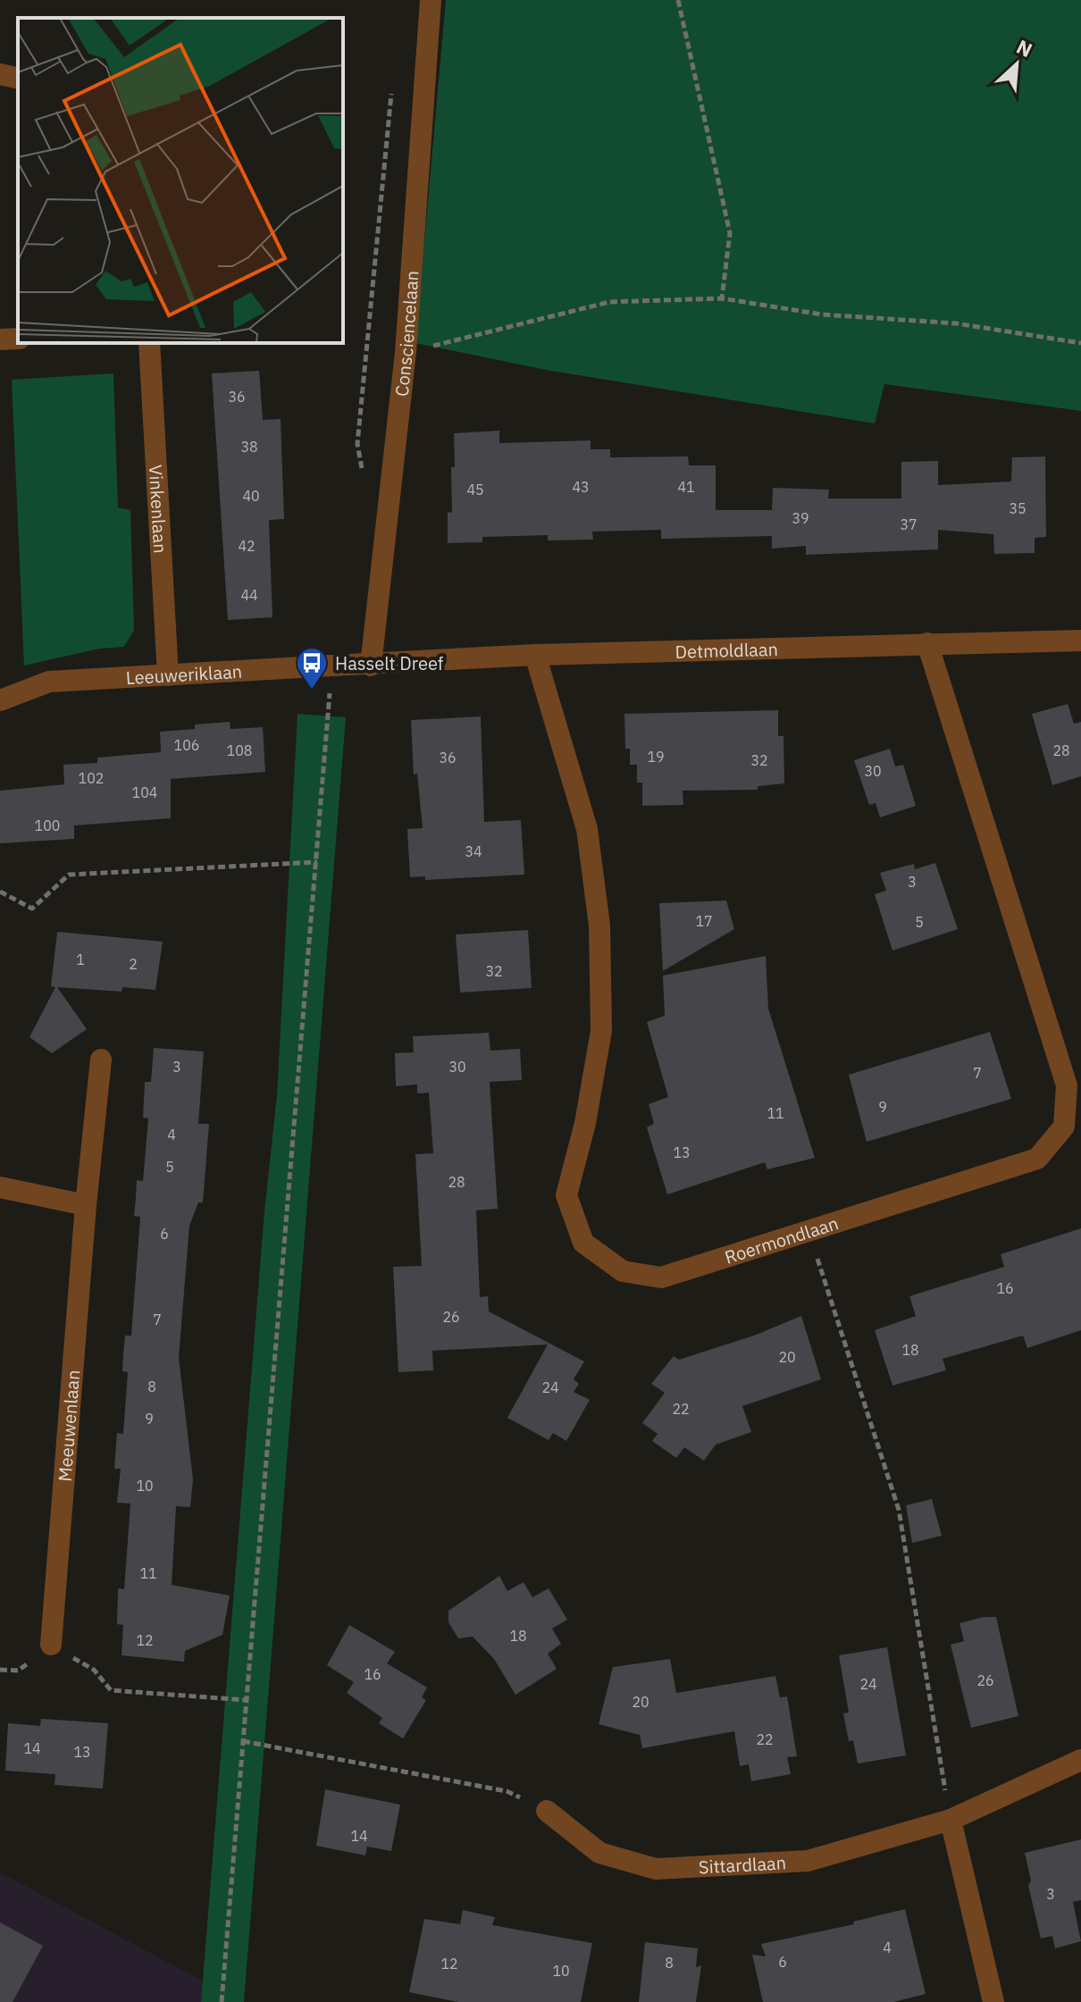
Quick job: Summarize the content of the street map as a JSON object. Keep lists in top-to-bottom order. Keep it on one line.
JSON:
{"streets":{"street":["Consciencelaan","Vinkenlaan","Detmoldlaan","Leeuweriklaan","Roermondlaan","Meeuwenlaan","Sittardlaan"]},"crossings":[["Consciencelaan","Detmoldlaan"],["Consciencelaan","Leeuweriklaan"],["Vinkenlaan","Leeuweriklaan"],["Detmoldlaan","Leeuweriklaan"],["Detmoldlaan","Roermondlaan"]],"places":{"bus stop":["Hasselt Dreef"]},"house_numbers":["36","38","43","41","45","40","35","39","37","42","44","106","108","28","19","36","32","30","102","104","100","34","3","17","5","1","2","32","3","30","7","9","11","4","13","5","28","6","16","26","7","18","20","8","24","22","9","10","11","18","12","16","26","24","20","22","14","13","14","3","4","6","8","12","10"],"north":"top right"}
